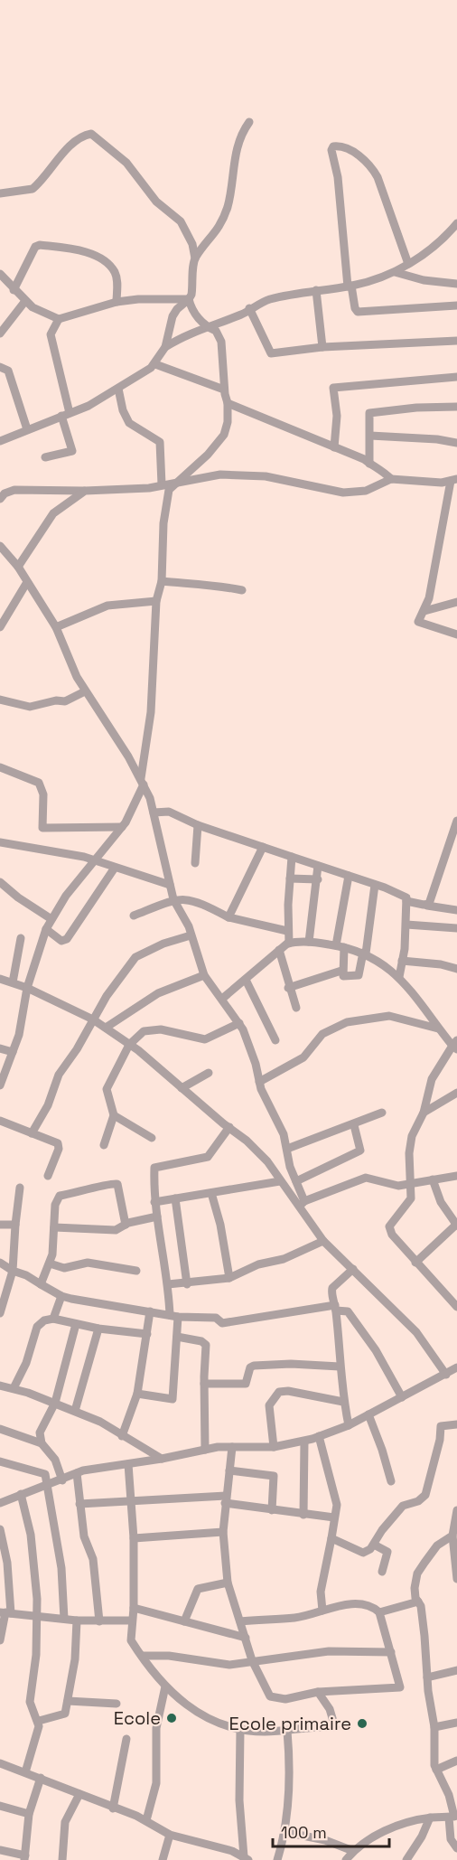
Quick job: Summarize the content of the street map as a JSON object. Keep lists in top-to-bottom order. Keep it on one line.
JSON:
{"places":["Ecole","Ecole primaire"],"scale_bar":"100 m"}
